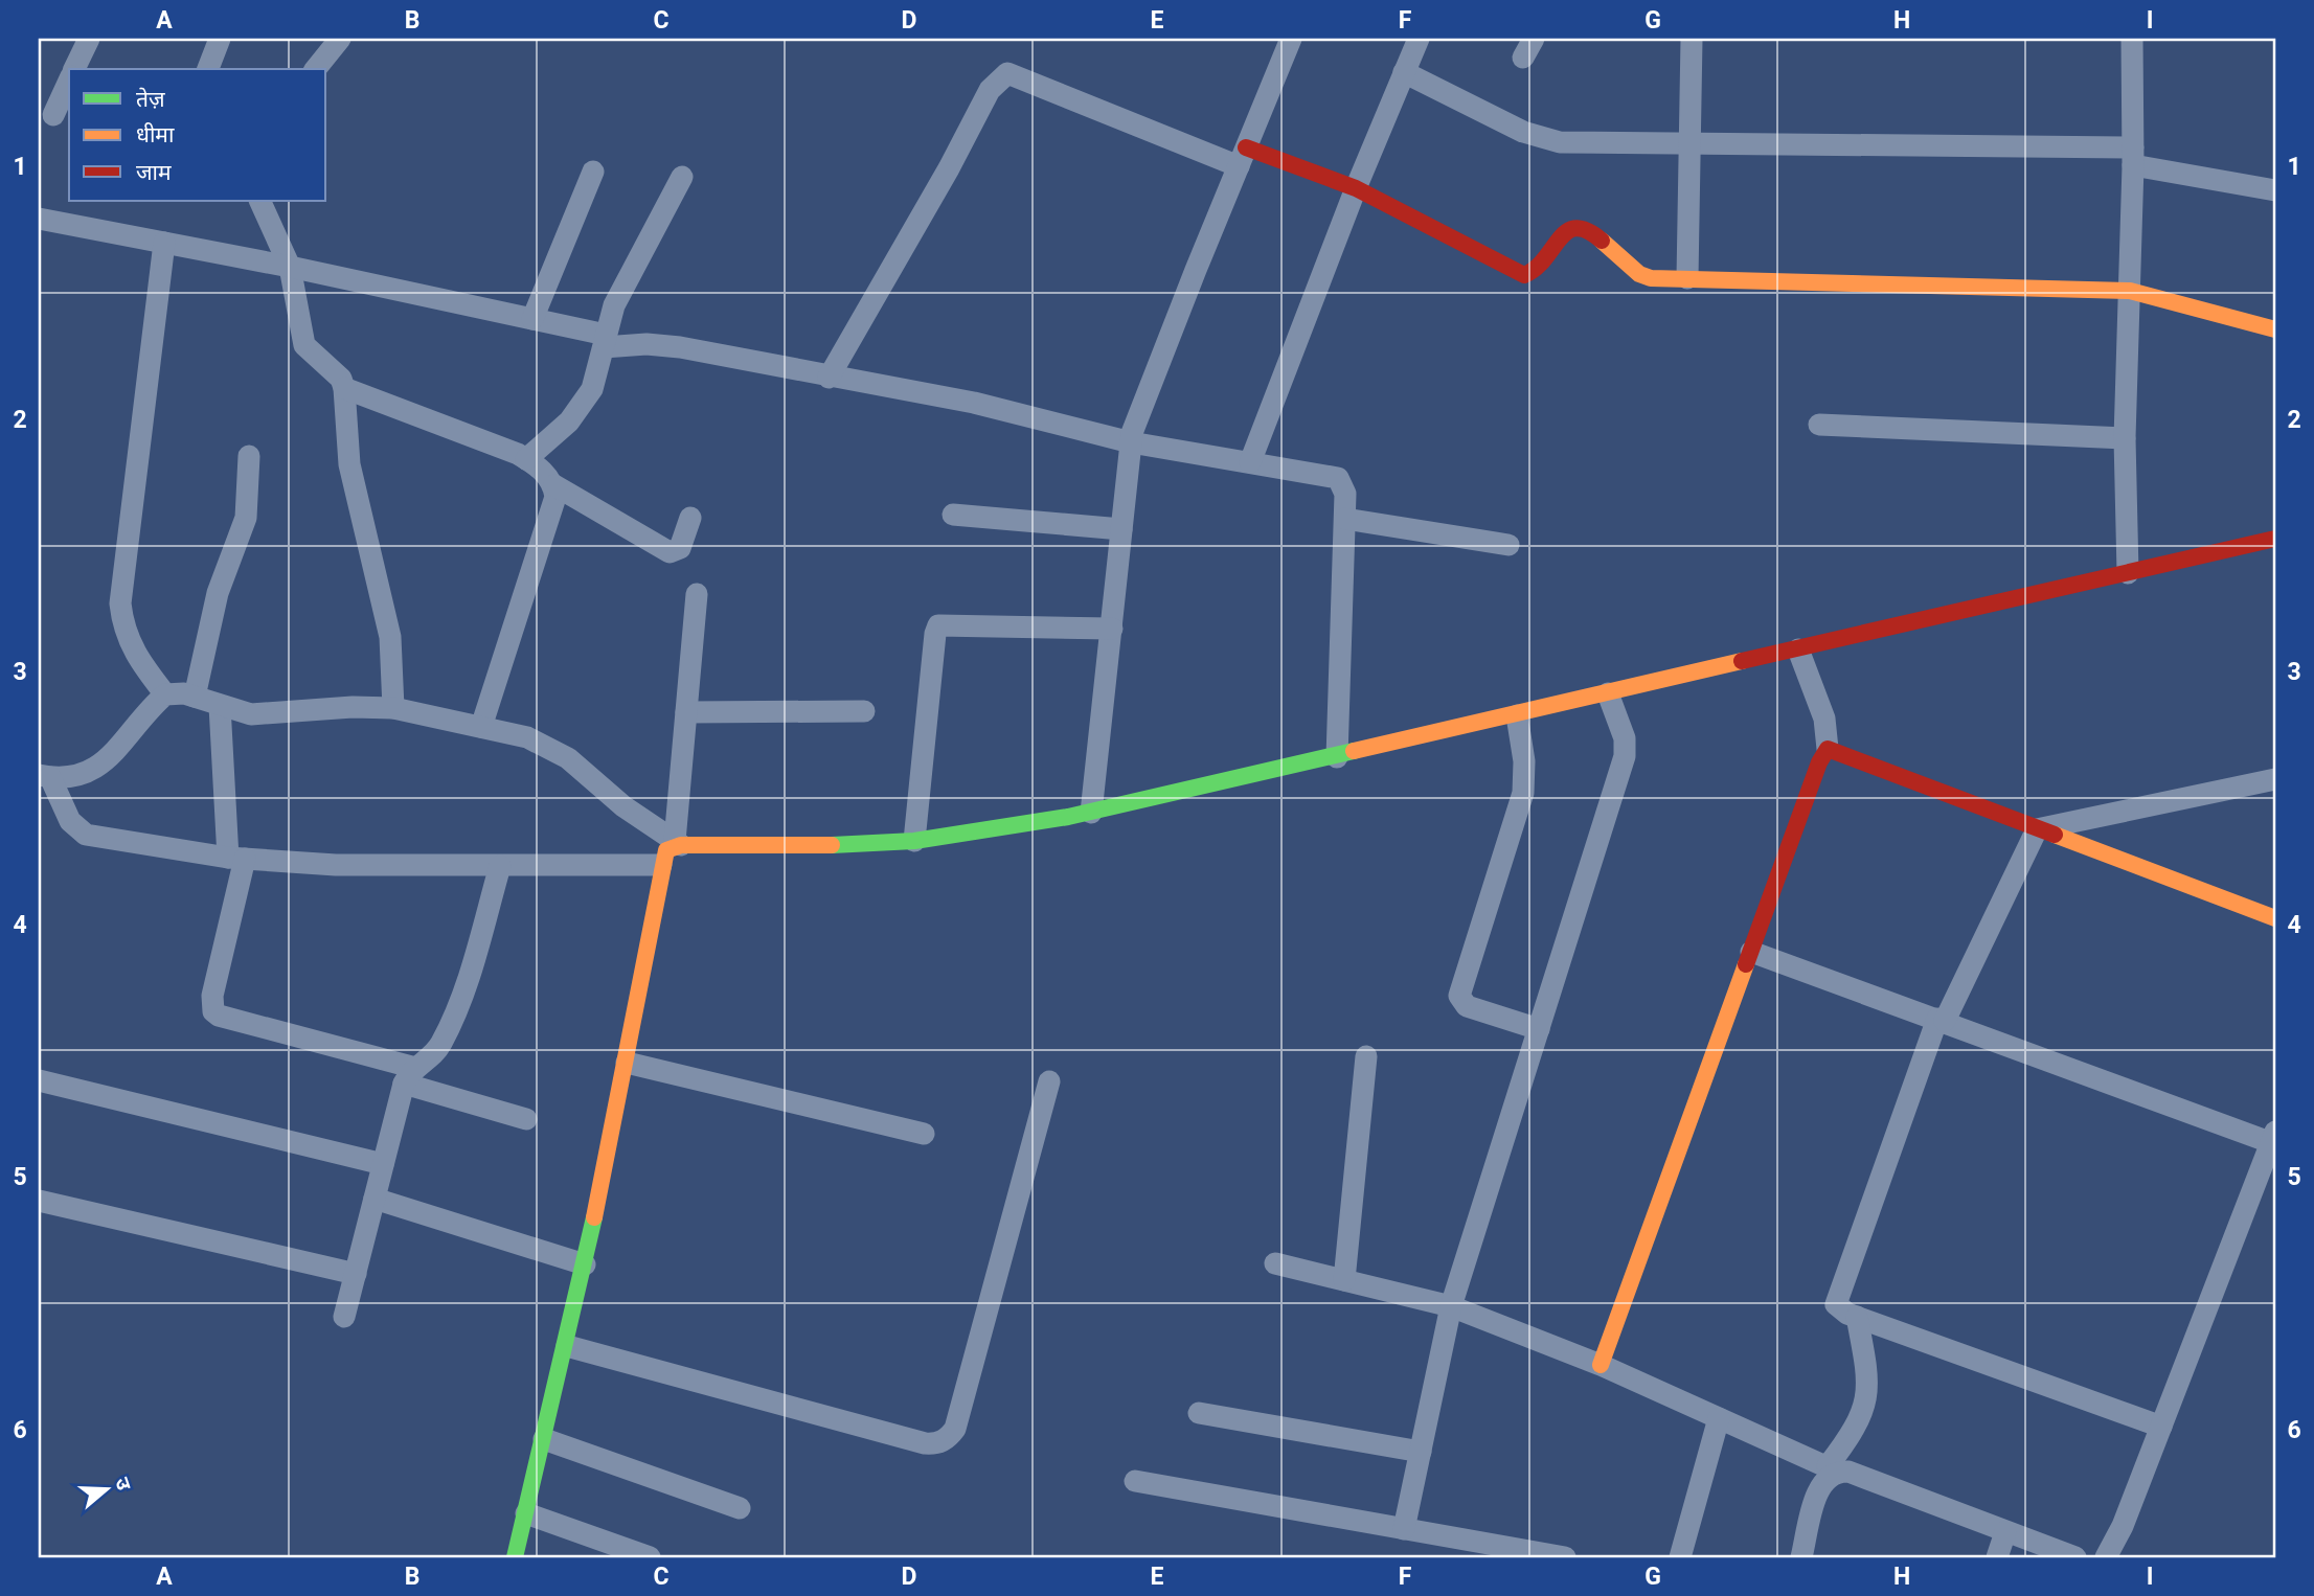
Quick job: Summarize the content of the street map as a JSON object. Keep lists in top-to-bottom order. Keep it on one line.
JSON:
{"legend":["तेज़","धीमा","जाम"],"north":"right","grid":{"columns":["A","B","C","D","E","F","G","H","I"],"rows":["1","2","3","4","5","6"]}}
